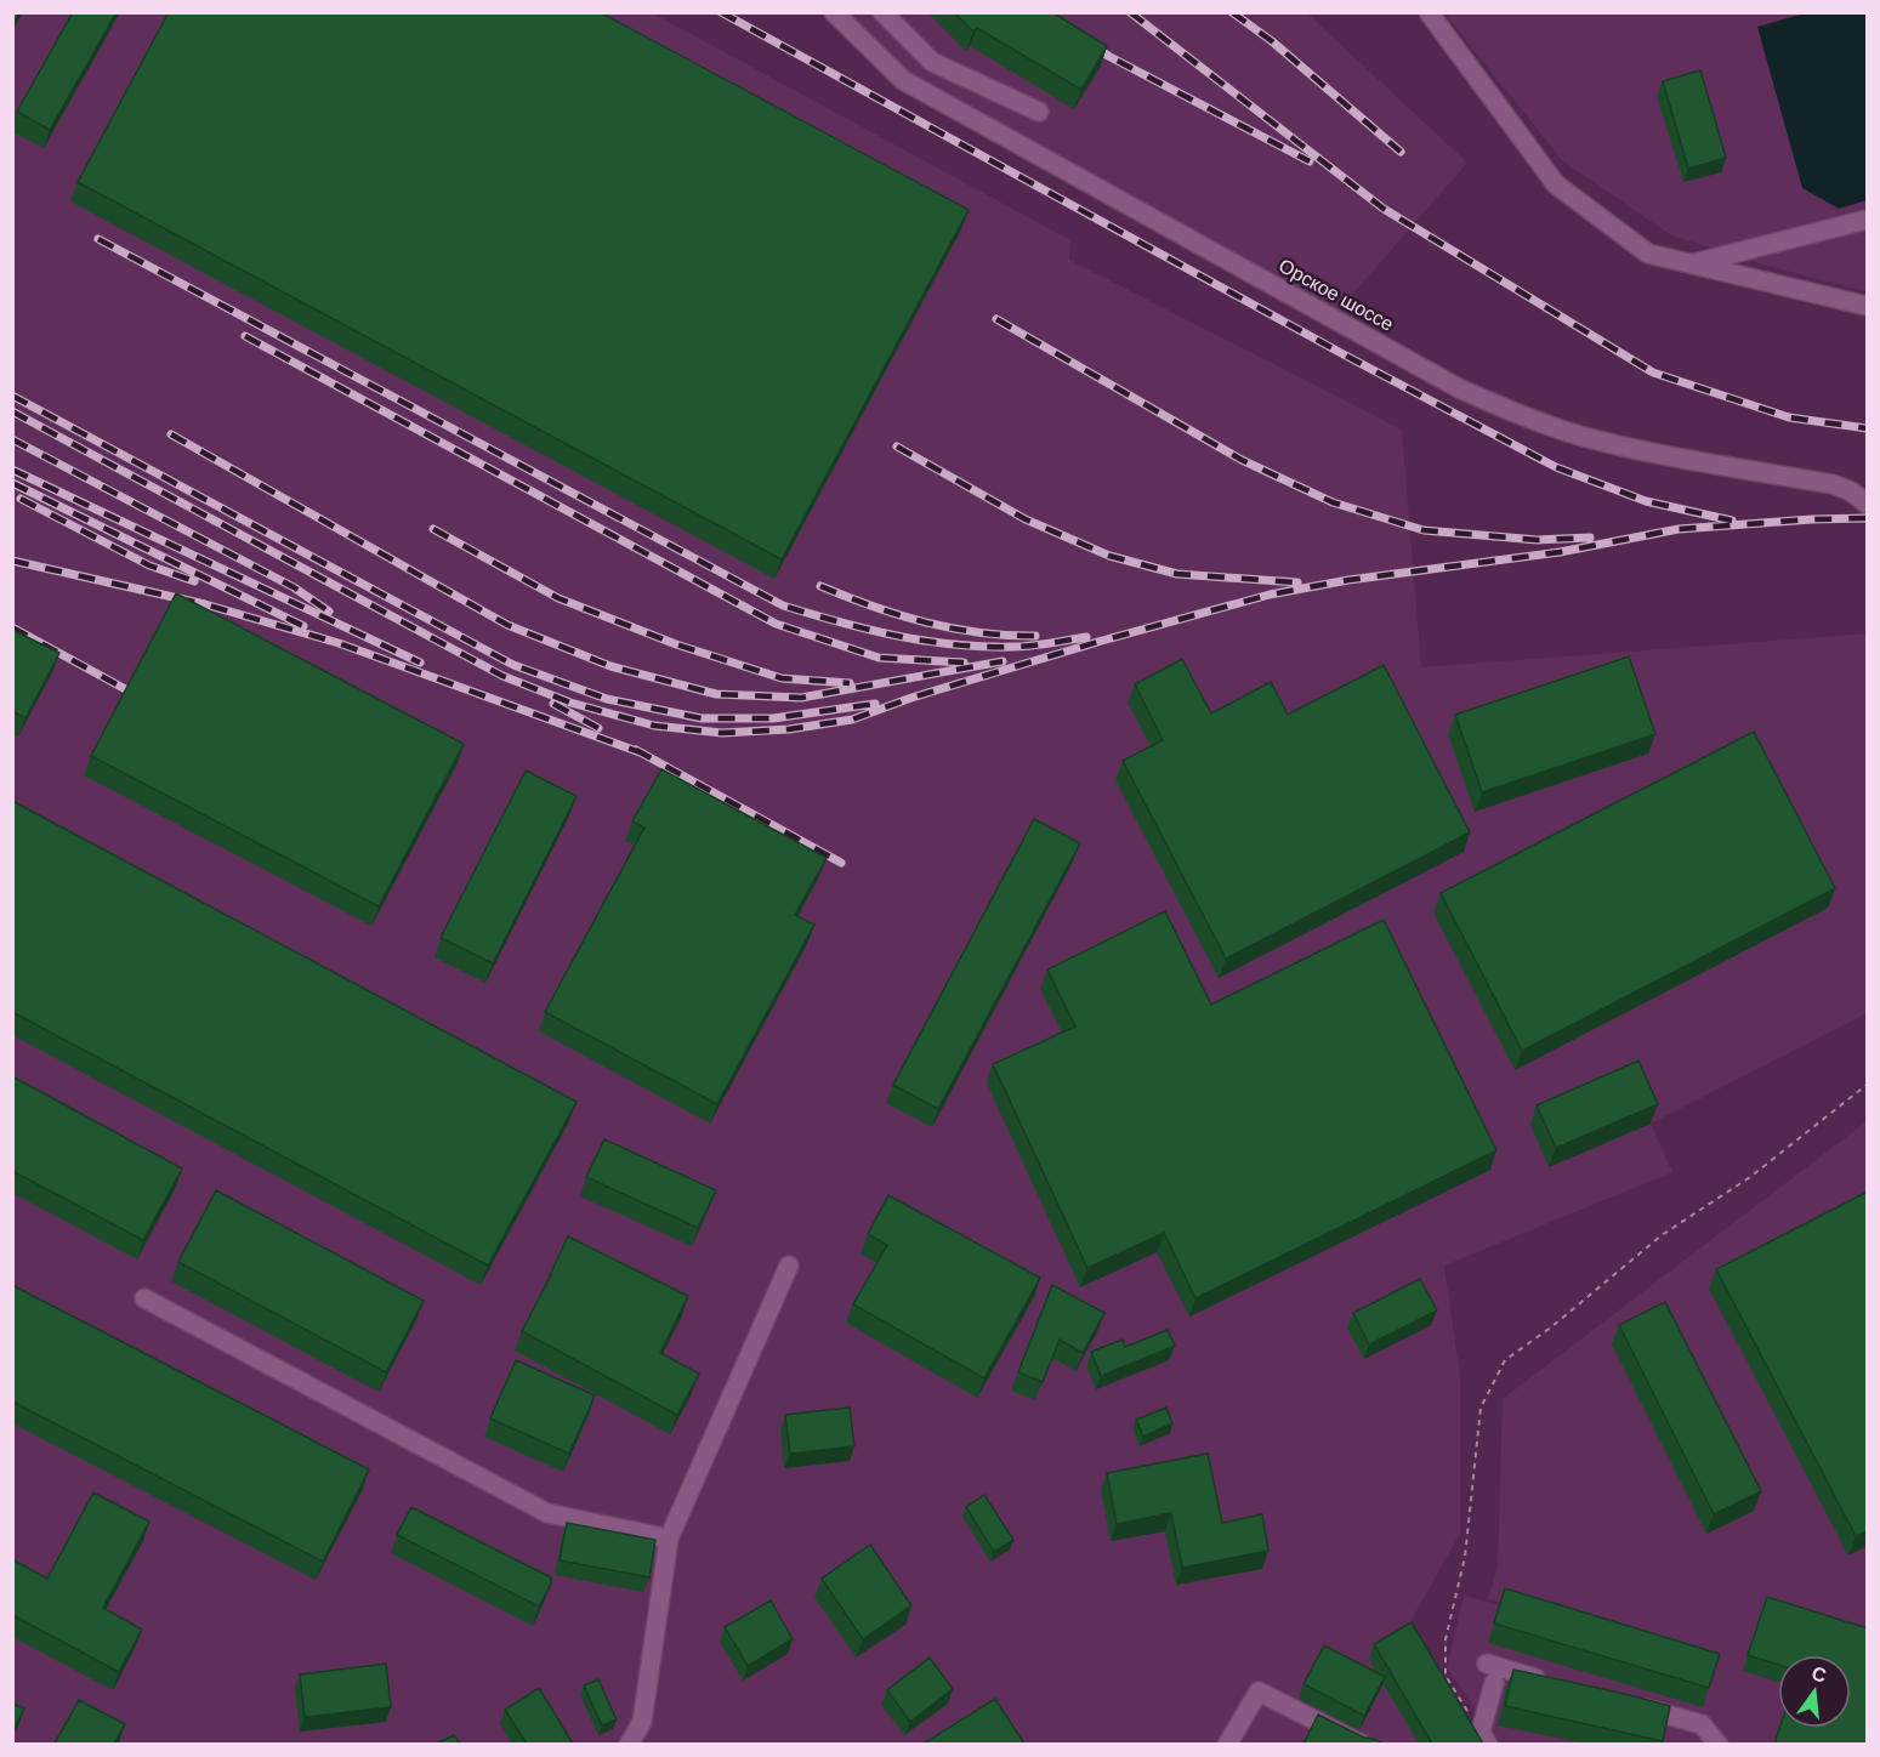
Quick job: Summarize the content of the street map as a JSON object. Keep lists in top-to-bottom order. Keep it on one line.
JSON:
{"streets":{"street":["Орское шоссе"]},"north":"top"}
